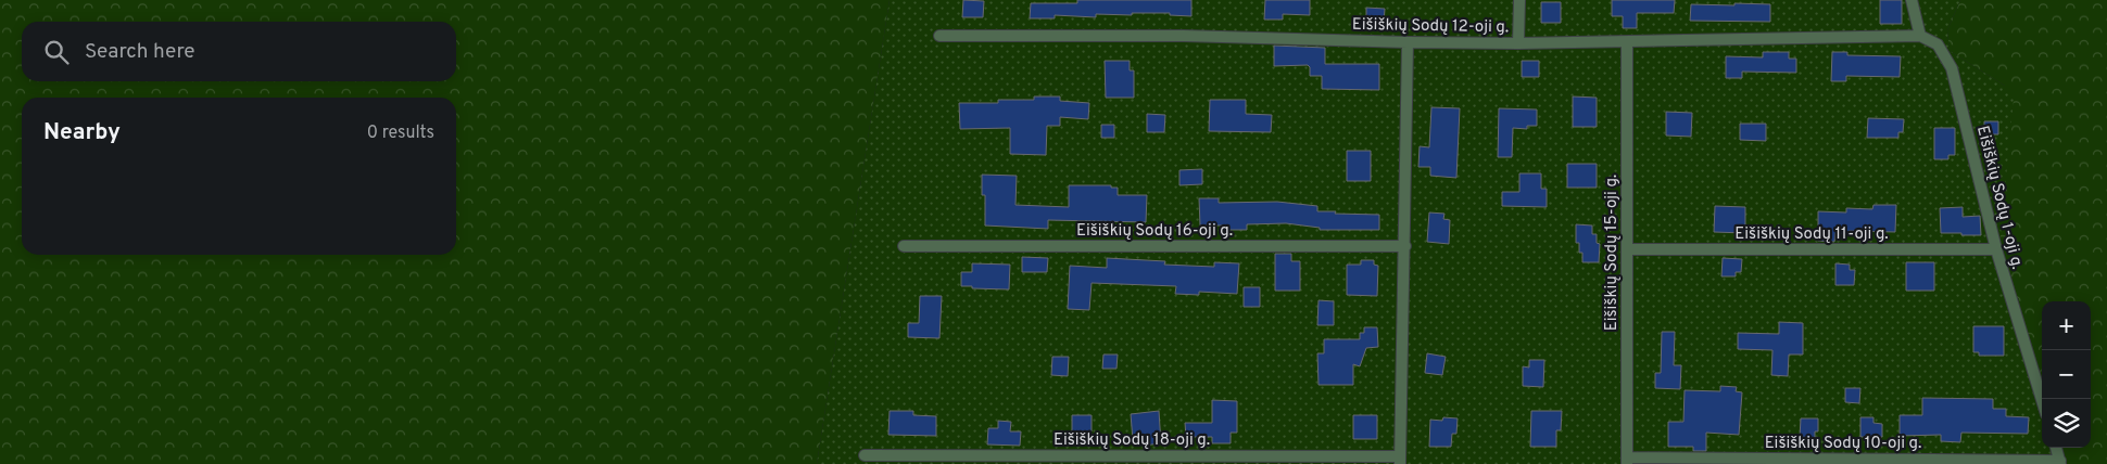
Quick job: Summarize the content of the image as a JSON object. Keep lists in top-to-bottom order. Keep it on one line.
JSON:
{"streets":{"street":["Eišiškių Sodų 12-oji g.","Eišiškių Sodų 1-oji g.","Eišiškių Sodų 16-oji g.","Eišiškių Sodų 11-oji g.","Eišiškių Sodų 15-oji g.","Eišiškių Sodų 18-oji g.","Eišiškių Sodų 10-oji g."]},"crossings":[["Eišiškių Sodų 12-oji g.","Eišiškių Sodų 1-oji g."],["Eišiškių Sodų 12-oji g.","Eišiškių Sodų 15-oji g."],["Eišiškių Sodų 1-oji g.","Eišiškių Sodų 11-oji g."],["Eišiškių Sodų 11-oji g.","Eišiškių Sodų 15-oji g."],["Eišiškių Sodų 15-oji g.","Eišiškių Sodų 10-oji g."]],"page":{"search":"Search here","heading":["Nearby","0 results"],"map_buttons":["+","−"]}}
